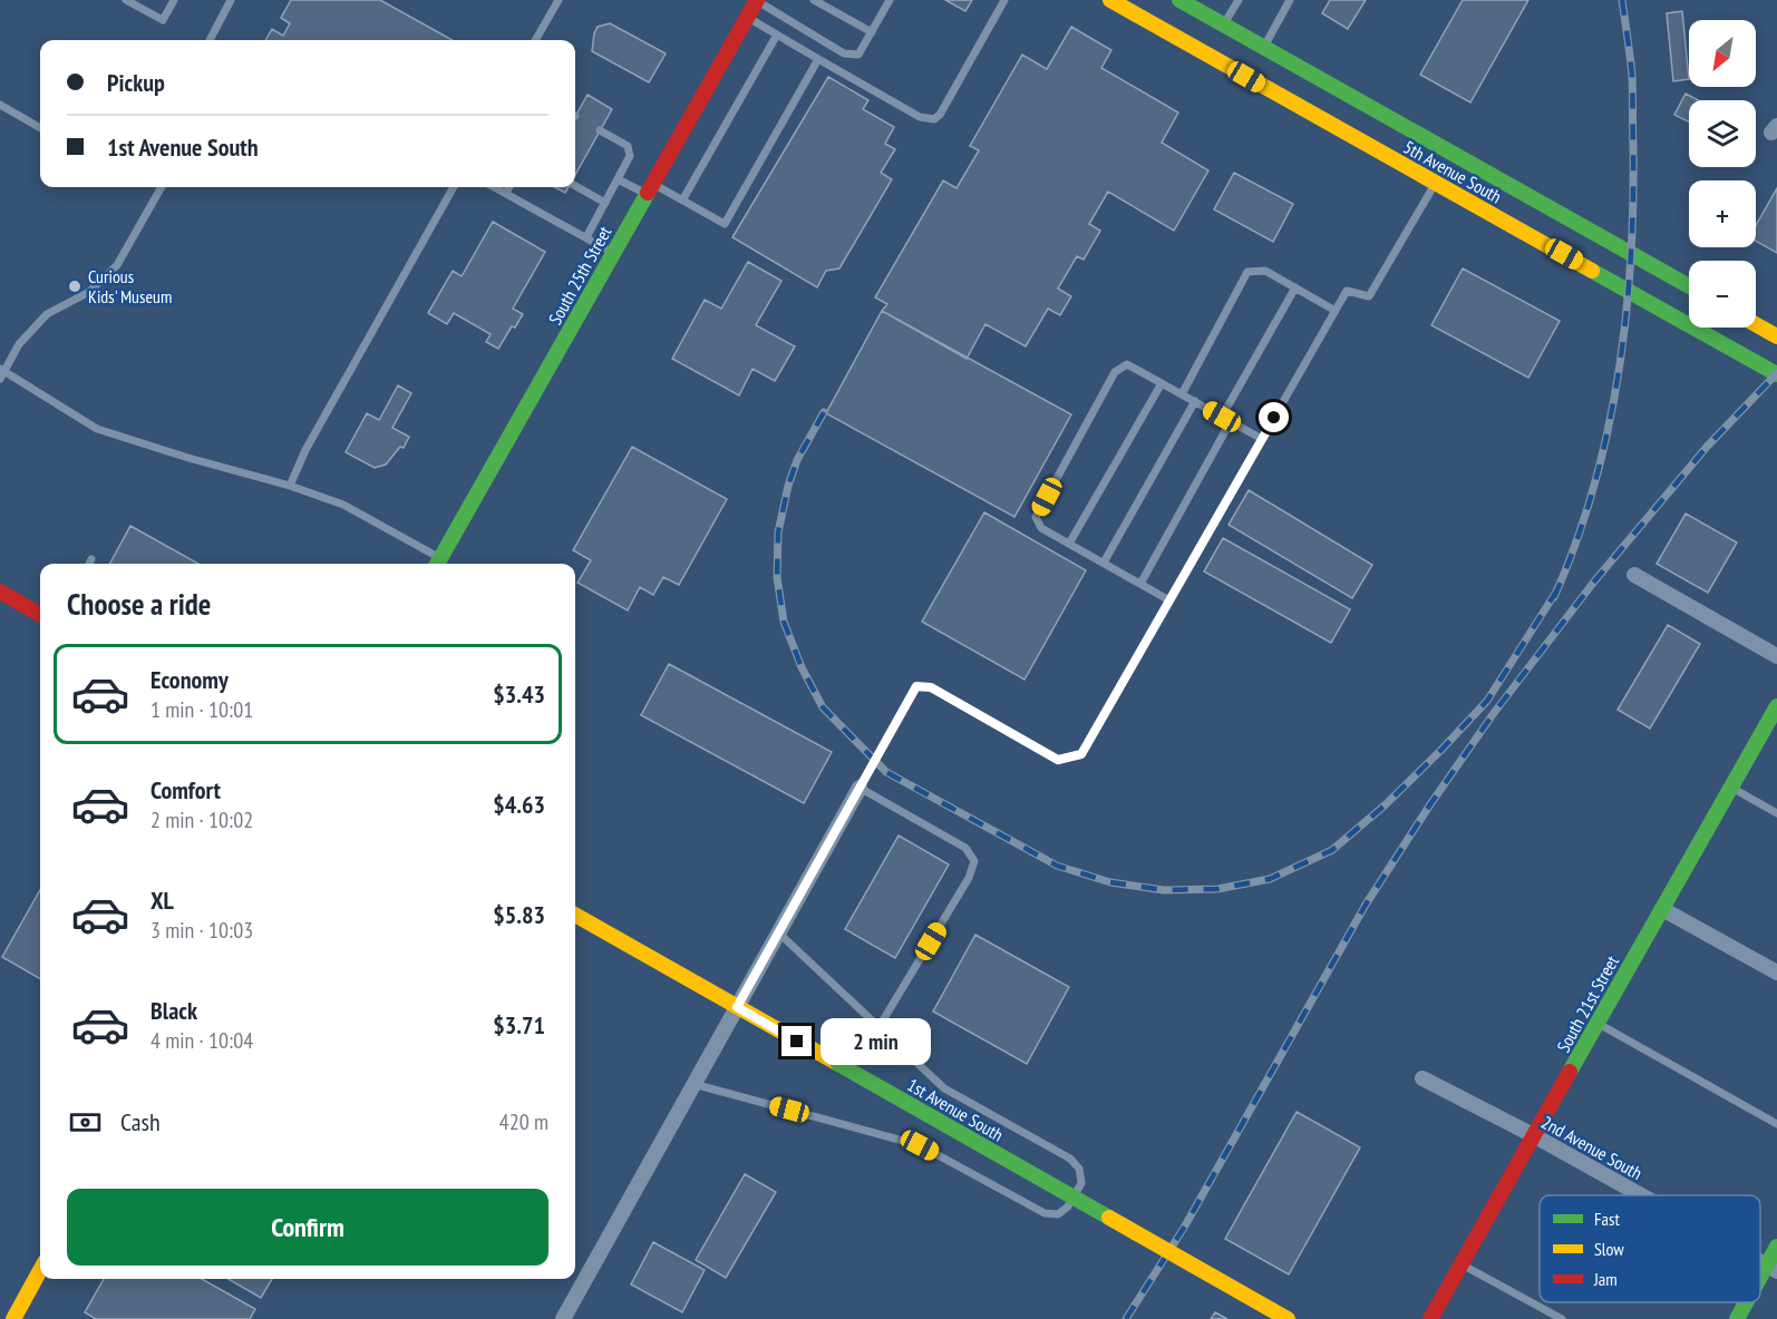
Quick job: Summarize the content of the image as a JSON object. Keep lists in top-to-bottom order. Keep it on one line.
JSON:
{"streets":{"main road":["5th Avenue South","South 25th Street","South 21st Street","1st Avenue South"],"street":["2nd Avenue South"]},"crossings":[["South 21st Street","2nd Avenue South"]],"places":["Curious Kids' Museum"],"legend":["Fast","Slow","Jam"],"north":"bottom left","page":{"map_buttons":["+","−"],"banner":["Pickup","1st Avenue South"],"heading":"Choose a ride","list":[{"name":"Economy","note":"1 min · 10:01","value":"$3.43"},{"name":"Comfort","note":"2 min · 10:02","value":"$4.63"},{"name":"XL","note":"3 min · 10:03","value":"$5.83"},{"name":"Black","note":"4 min · 10:04","value":"$3.71"}],"bubble":"2 min","pay":["Cash","420 m"],"buttons":"Confirm"}}
